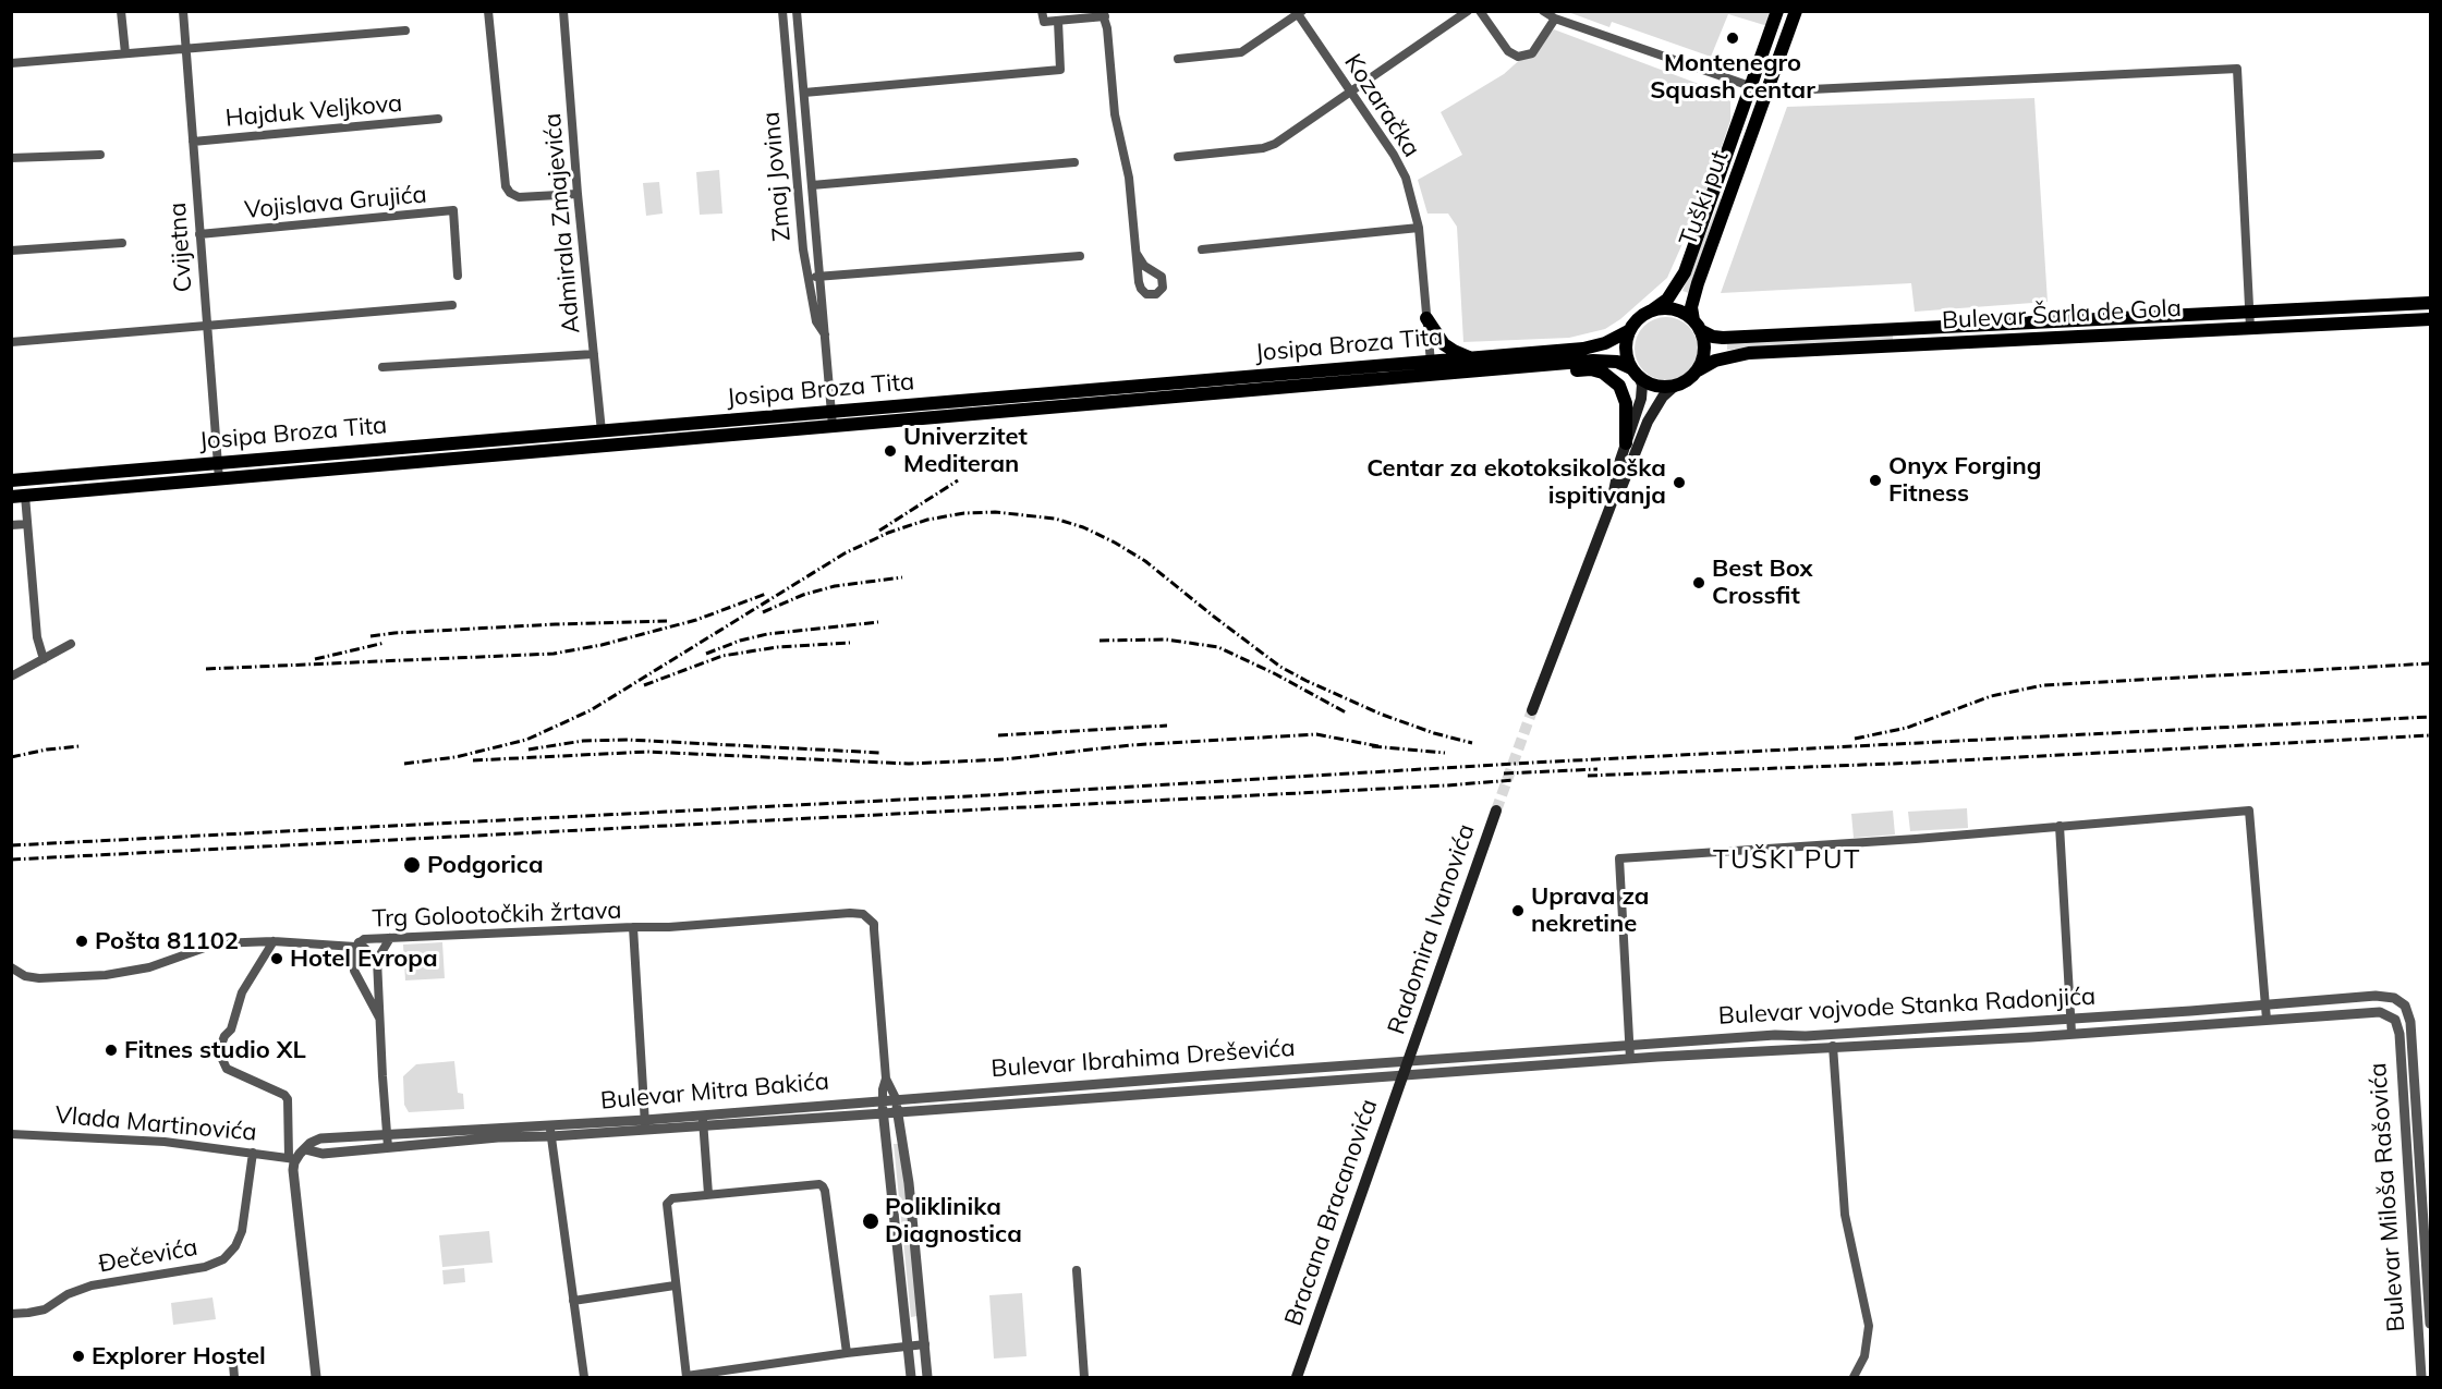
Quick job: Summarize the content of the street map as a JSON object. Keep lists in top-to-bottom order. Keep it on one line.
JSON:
{"streets":{"main road":["Tuški put","Bulevar Šarla de Gola","Josipa Broza Tita","Radomira Ivanovića","Bracana Bracanovića"],"street":["Kozaračka","Hajduk Veljkova","Zmaj Jovina","Vojislava Grujića","Admirala Zmajevića","Cvijetna","Trg Golootočkih žrtava","Bulevar vojvode Stanka Radonjića","Bulevar Ibrahima Dreševića","Bulevar Mitra Bakića","Vlada Martinovića","Bulevar Miloša Rašovića","Đečevića"]},"crossings":[["Kozaračka","Josipa Broza Tita"],["Hajduk Veljkova","Cvijetna"],["Zmaj Jovina","Josipa Broza Tita"],["Tuški put","Bulevar Šarla de Gola"],["Tuški put","Josipa Broza Tita"],["Vojislava Grujića","Cvijetna"],["Admirala Zmajevića","Josipa Broza Tita"],["Cvijetna","Josipa Broza Tita"],["Bulevar Šarla de Gola","Josipa Broza Tita"],["Trg Golootočkih žrtava","Bulevar Mitra Bakića"],["Radomira Ivanovića","Bulevar vojvode Stanka Radonjića"],["Radomira Ivanovića","Bulevar Ibrahima Dreševića"],["Radomira Ivanovića","Bracana Bracanovića"],["Bulevar vojvode Stanka Radonjića","Bulevar Ibrahima Dreševića"],["Bulevar vojvode Stanka Radonjića","Bulevar Miloša Rašovića"],["Bulevar vojvode Stanka Radonjića","Bracana Bracanovića"],["Bulevar Ibrahima Dreševića","Bulevar Mitra Bakića"],["Bulevar Ibrahima Dreševića","Bracana Bracanovića"],["Vlada Martinovića","Đečevića"]],"districts":["TUŠKI PUT"],"places":["Montenegro Squash centar","Univerzitet Mediteran","Onyx Forging Fitness","Centar za ekotoksikološka ispitivanja","Best Box Crossfit","Podgorica","Uprava za nekretine","Pošta 81102","Hotel Evropa","Fitnes studio XL","Poliklinika Diagnostica","Explorer Hostel"]}
